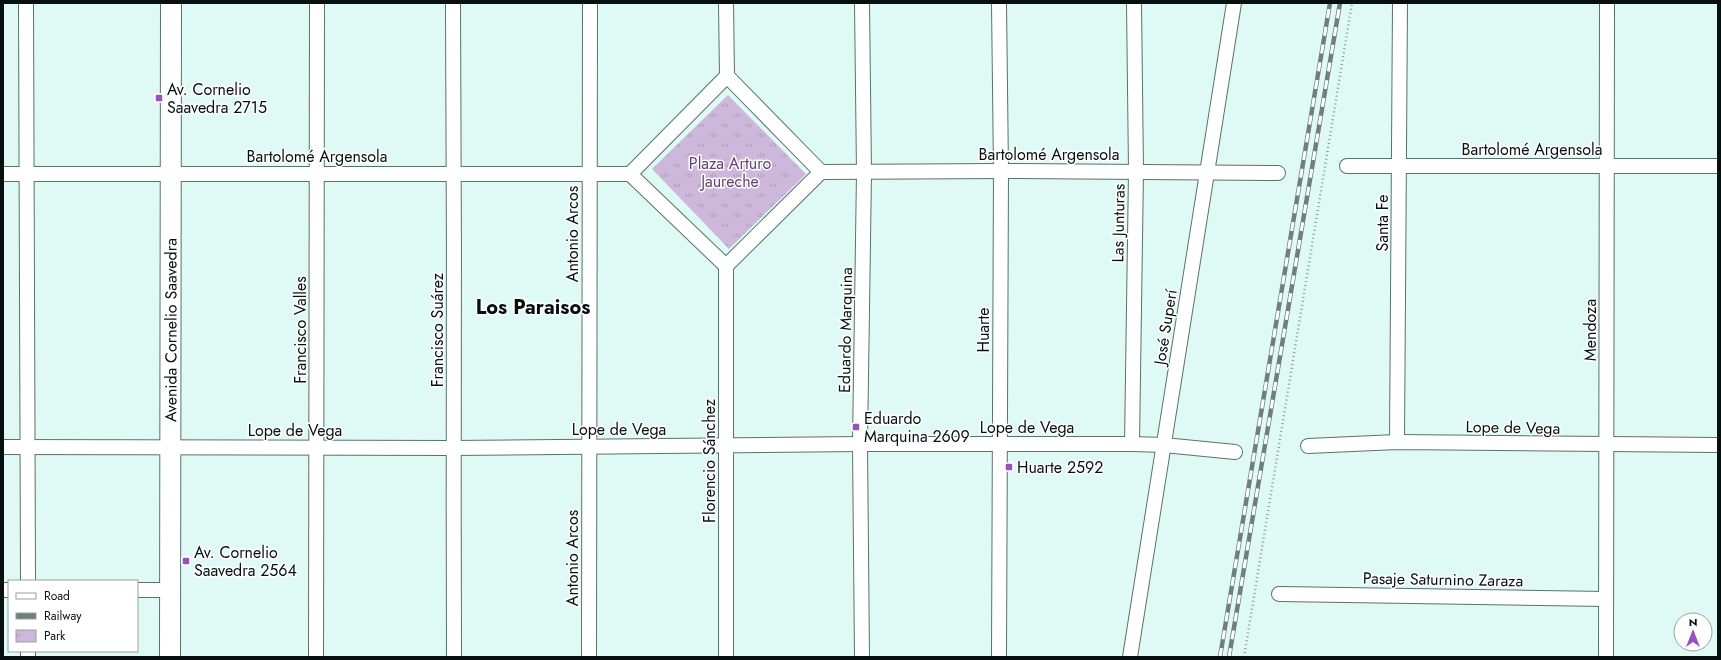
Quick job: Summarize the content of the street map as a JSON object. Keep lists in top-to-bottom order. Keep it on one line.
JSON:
{"streets":{"main road":["Avenida Cornelio Saavedra"],"street":["Bartolomé Argensola","Las Junturas","Santa Fe","Antonio Arcos","José Superí","Francisco Valles","Francisco Suárez","Eduardo Marquina","Huarte","Mendoza","Lope de Vega","Florencio Sánchez","Pasaje Saturnino Zaraza"]},"crossings":[["Bartolomé Argensola","Las Junturas"],["Bartolomé Argensola","Santa Fe"],["Bartolomé Argensola","Antonio Arcos"],["Bartolomé Argensola","José Superí"],["Bartolomé Argensola","Avenida Cornelio Saavedra"],["Bartolomé Argensola","Francisco Valles"],["Bartolomé Argensola","Francisco Suárez"],["Bartolomé Argensola","Eduardo Marquina"],["Bartolomé Argensola","Huarte"],["Bartolomé Argensola","Mendoza"],["Las Junturas","Lope de Vega"],["Santa Fe","Lope de Vega"],["Antonio Arcos","Lope de Vega"],["José Superí","Lope de Vega"],["Avenida Cornelio Saavedra","Lope de Vega"],["Francisco Valles","Lope de Vega"],["Francisco Suárez","Lope de Vega"],["Eduardo Marquina","Lope de Vega"],["Huarte","Lope de Vega"],["Mendoza","Lope de Vega"],["Mendoza","Pasaje Saturnino Zaraza"],["Lope de Vega","Florencio Sánchez"]],"districts":["Los Paraisos"],"parks":["Plaza Arturo Jaureche"],"places":{"transit":["Av. Cornelio Saavedra 2715","Eduardo Marquina 2609","Huarte 2592","Av. Cornelio Saavedra 2564"]},"legend":["Road","Railway","Park"],"north":"top"}
